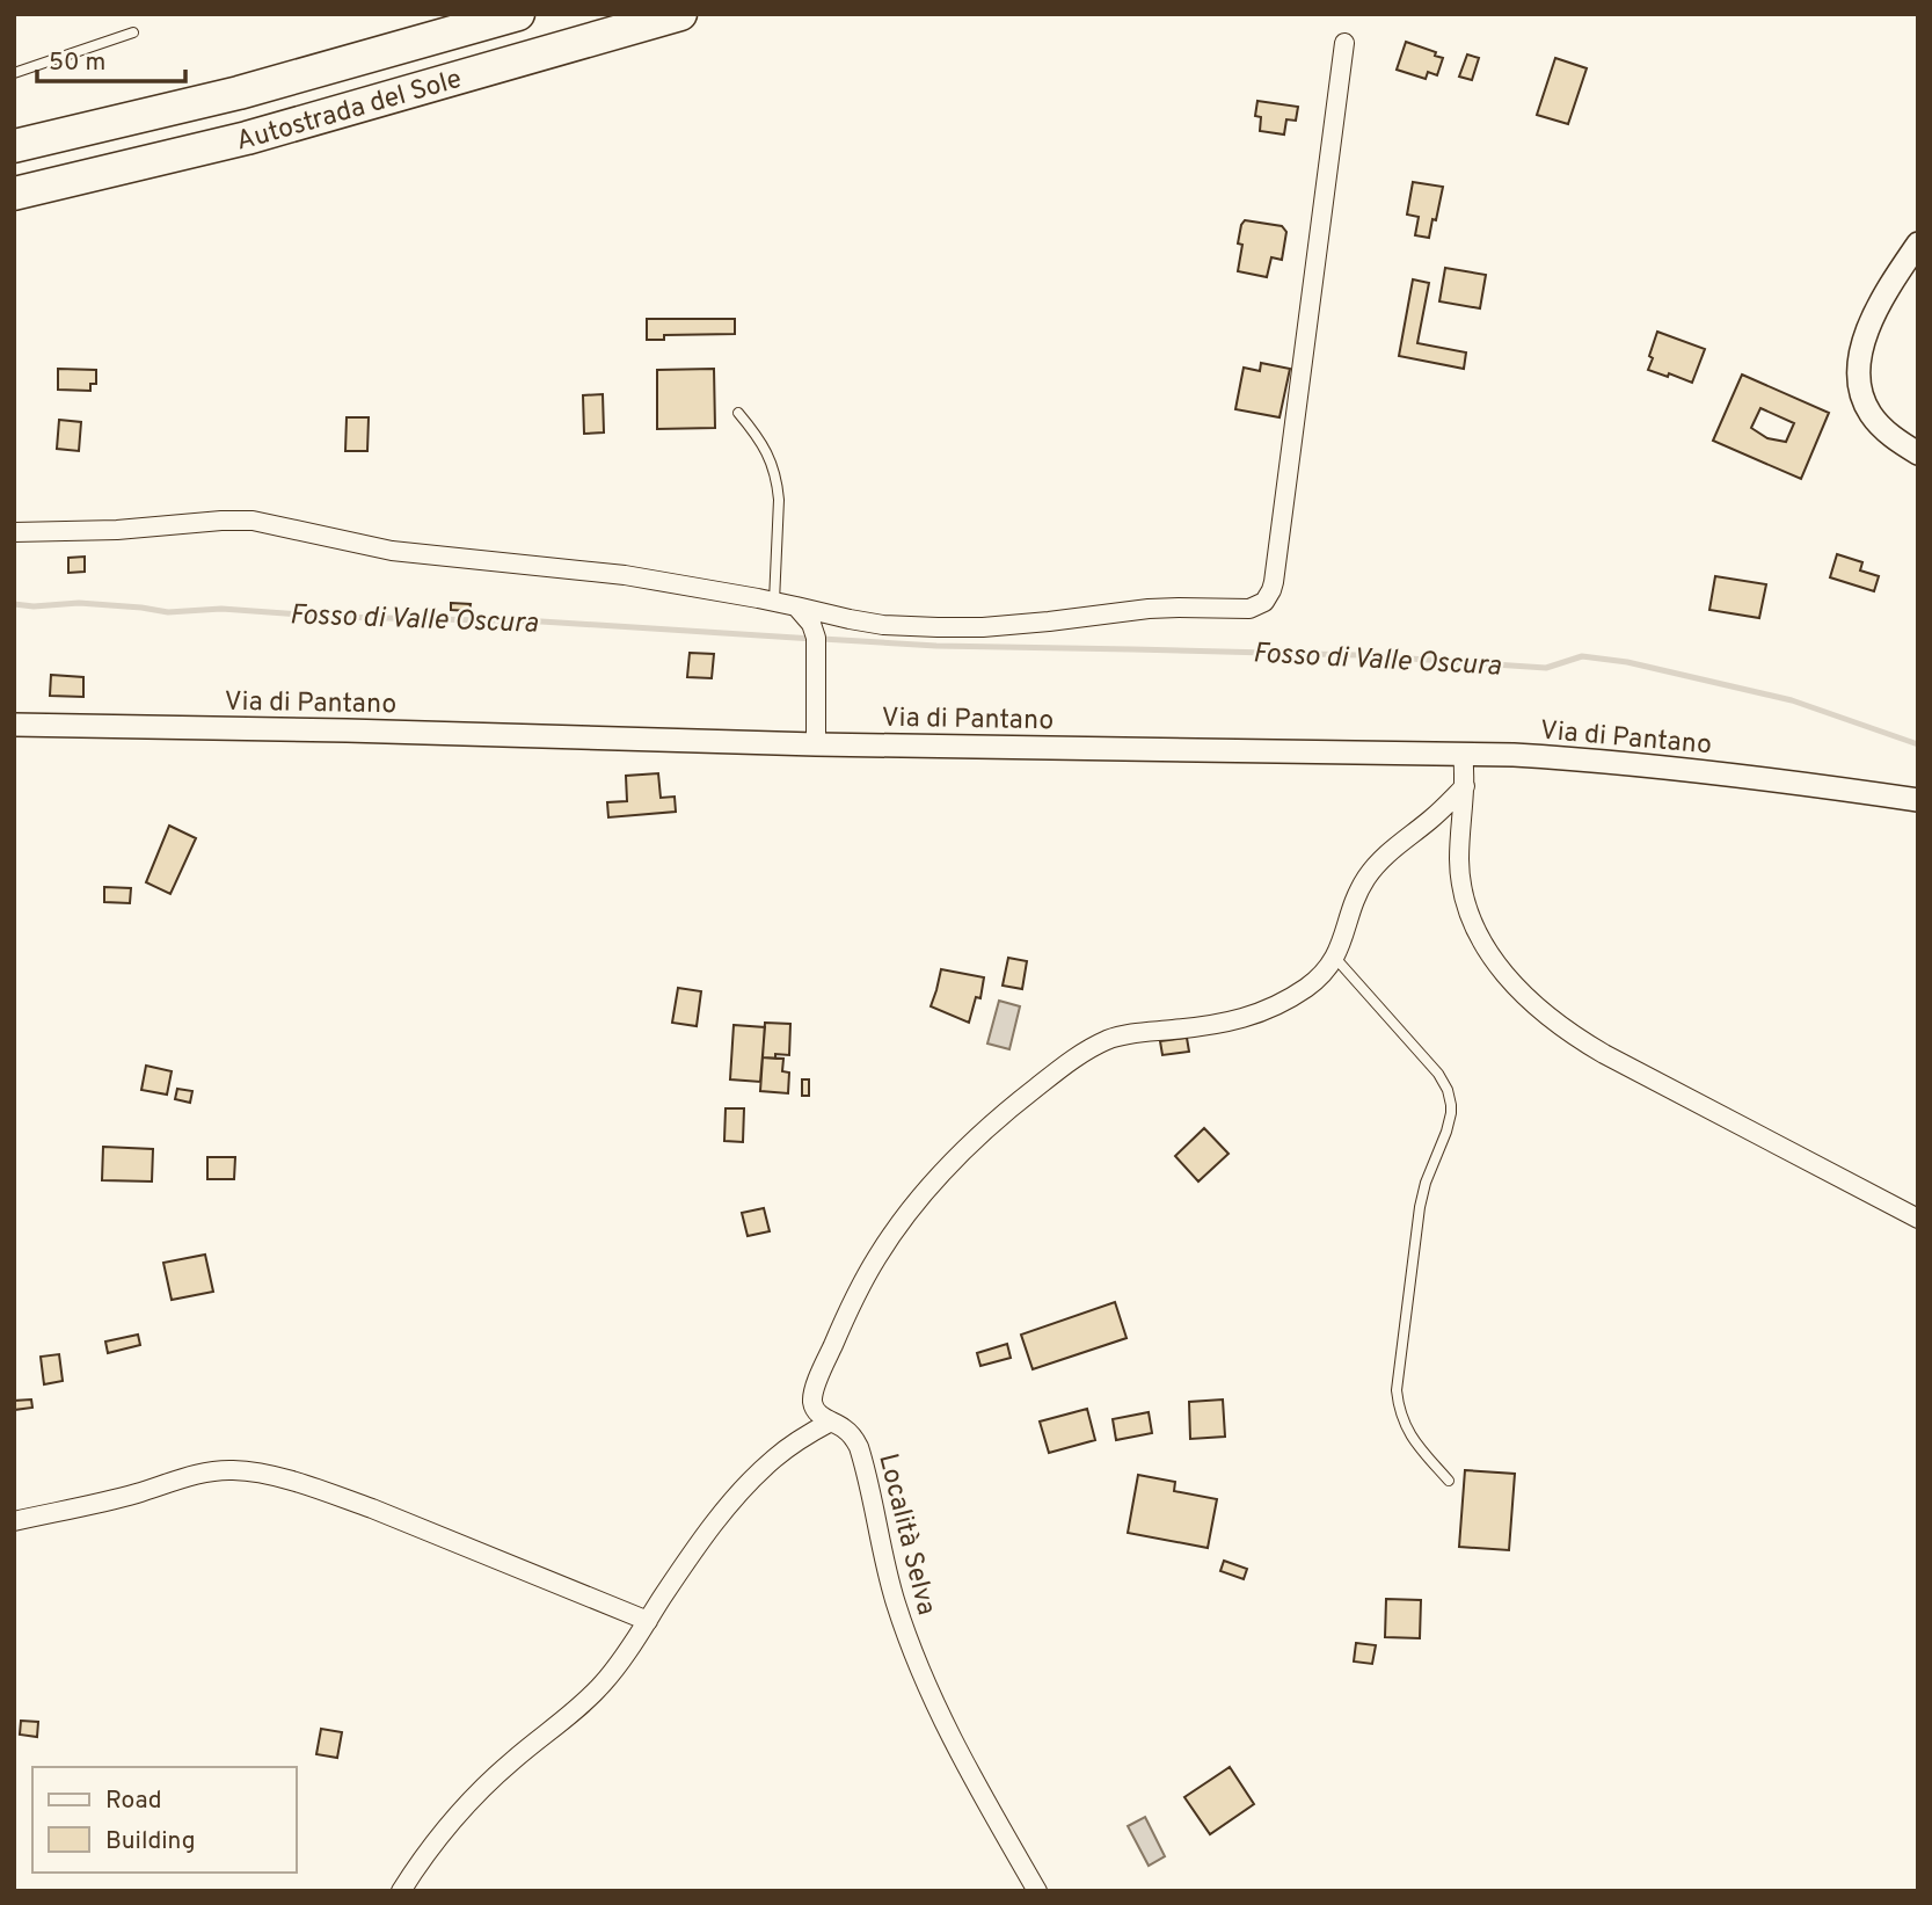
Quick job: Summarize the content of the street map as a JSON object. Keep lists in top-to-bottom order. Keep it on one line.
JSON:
{"streets":{"highway":["Autostrada del Sole"],"street":["Via di Pantano","Località Selva"]},"water":["Fosso di Valle Oscura"],"legend":["Road","Building"],"scale_bar":"50 m"}
